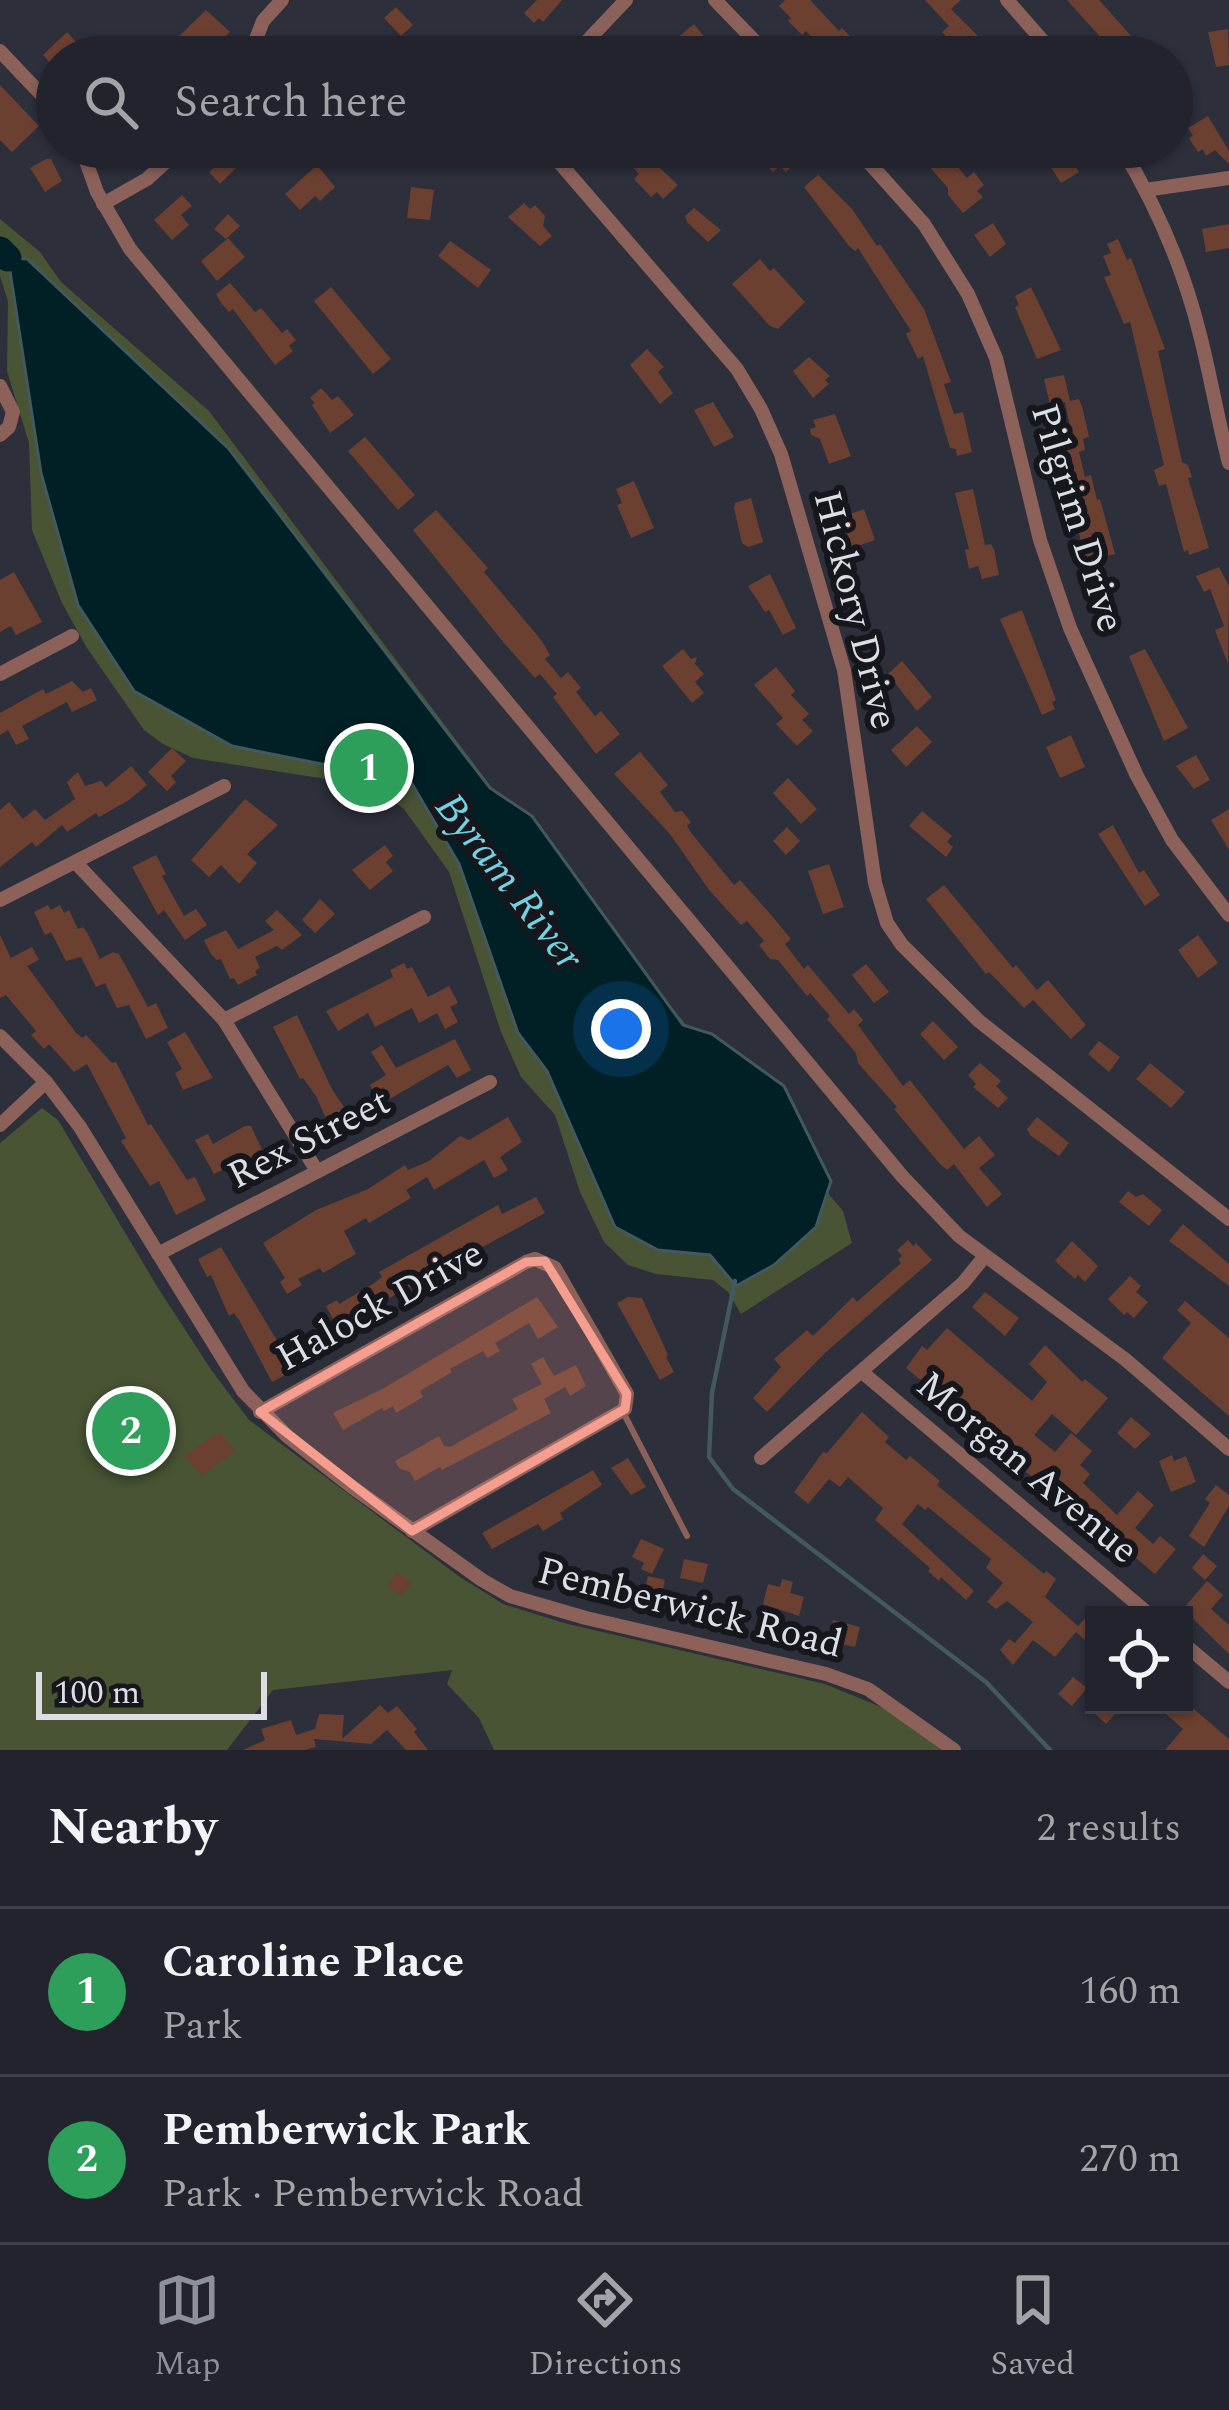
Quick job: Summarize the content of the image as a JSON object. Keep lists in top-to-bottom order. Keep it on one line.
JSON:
{"streets":{"street":["Pilgrim Drive","Hickory Drive","Rex Street","Halock Drive","Morgan Avenue","Pemberwick Road"]},"crossings":[["Rex Street","Pemberwick Road"],["Halock Drive","Pemberwick Road"]],"water":["Byram River"],"scale_bar":"100 m","page":{"search":"Search here","pins":["1","2"],"scale":"100 m","heading":["Nearby","2 results"],"list":[{"mark":"1","name":"Caroline Place","note":"Park","value":"160 m"},{"mark":"2","name":"Pemberwick Park","note":"Park · Pemberwick Road","value":"270 m"}],"nav":["Map","Directions","Saved"]}}
